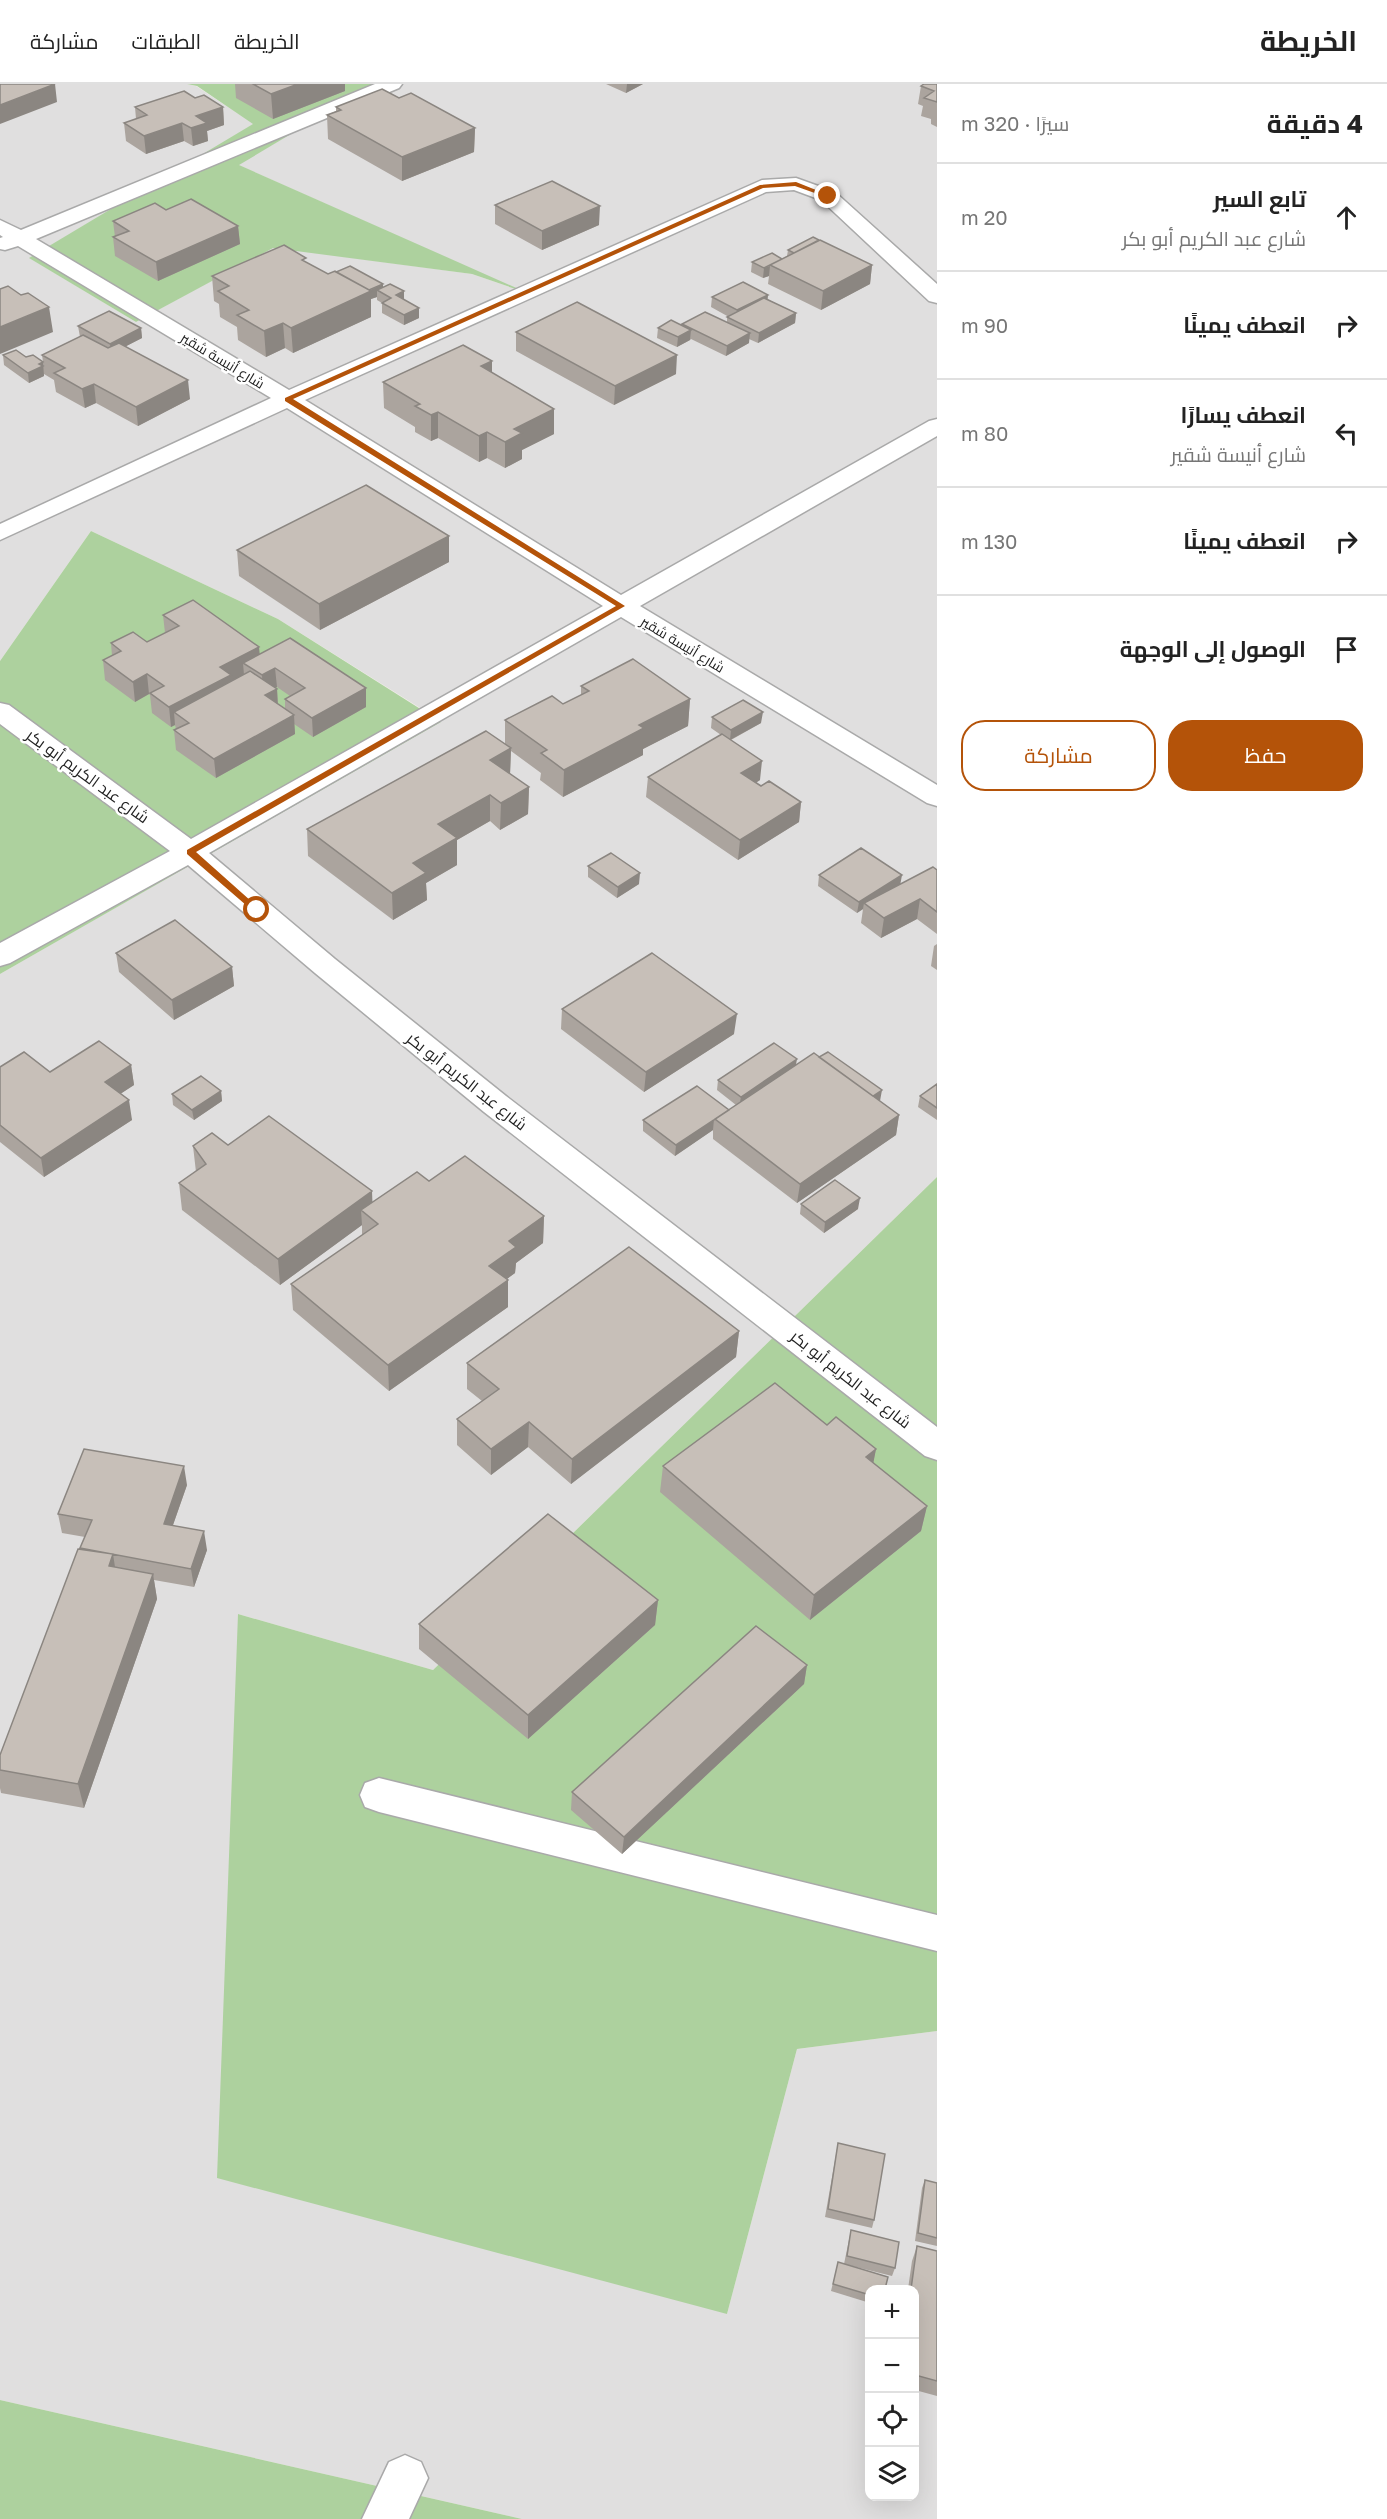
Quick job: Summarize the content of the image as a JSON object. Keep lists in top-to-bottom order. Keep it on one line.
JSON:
{"streets":{"street":["شارع أنيسة شقير","شارع عبد الكريم أبو بكر"]},"page":{"header":"الخريطة","nav":["الخريطة","الطبقات","مشاركة"],"heading":["4 دقيقة","سيرًا · 320 m"],"list":[["تابع السير","شارع عبد الكريم أبو بكر","20 m"],["انعطف يمينًا","90 m"],["انعطف يسارًا","شارع أنيسة شقير","80 m"],["انعطف يمينًا","130 m"],"الوصول إلى الوجهة"],"buttons":["حفظ","مشاركة"],"map_buttons":["+","−"]}}
